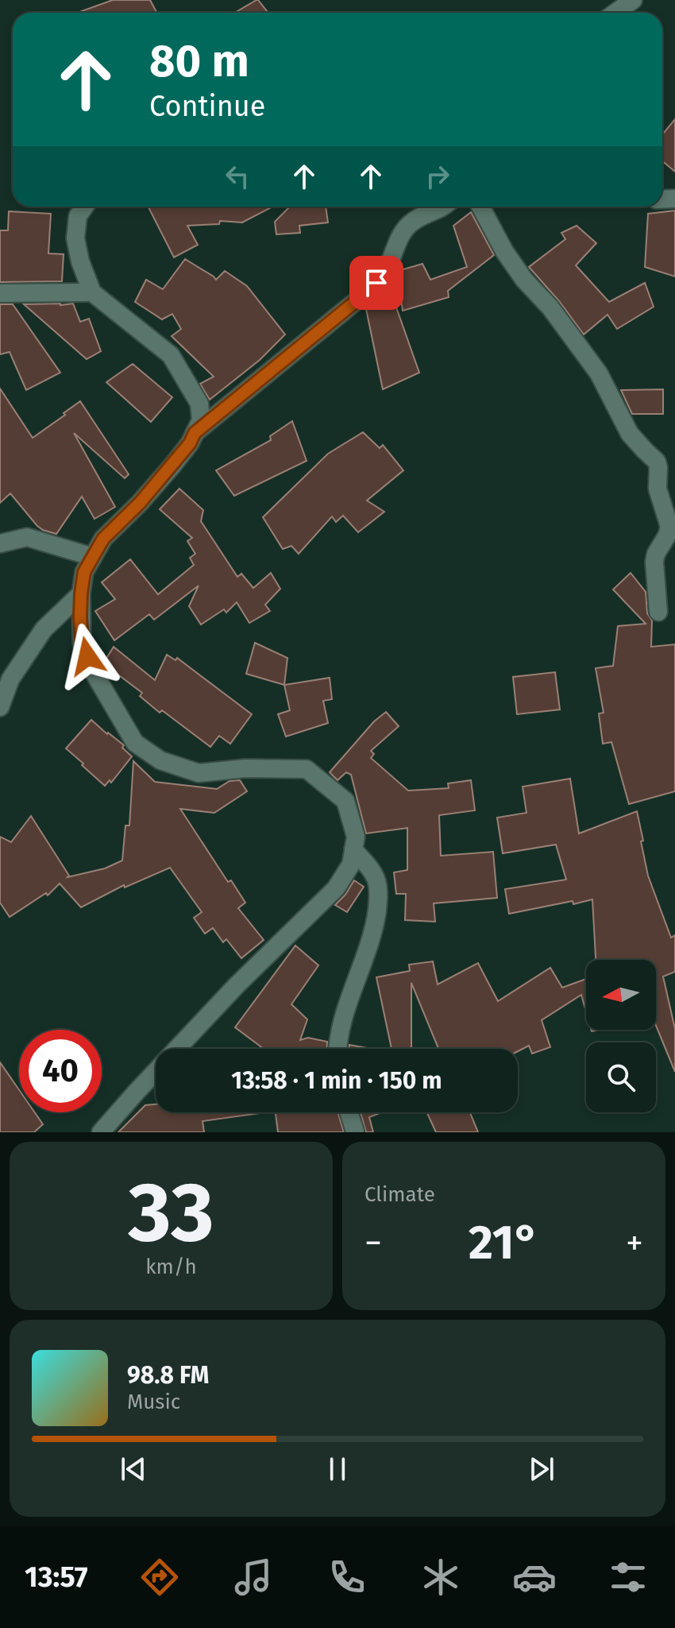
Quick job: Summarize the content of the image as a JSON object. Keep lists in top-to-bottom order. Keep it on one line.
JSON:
{"north":"left","page":{"turn":["80 m","Continue"],"limit":"40","trip":"13:58 · 1 min · 150 m","tile":[["33","km/h"],"Climate"],"heat":["−","21°","+"],"song":["98.8 FM","Music"],"tabs":"13:57"}}
